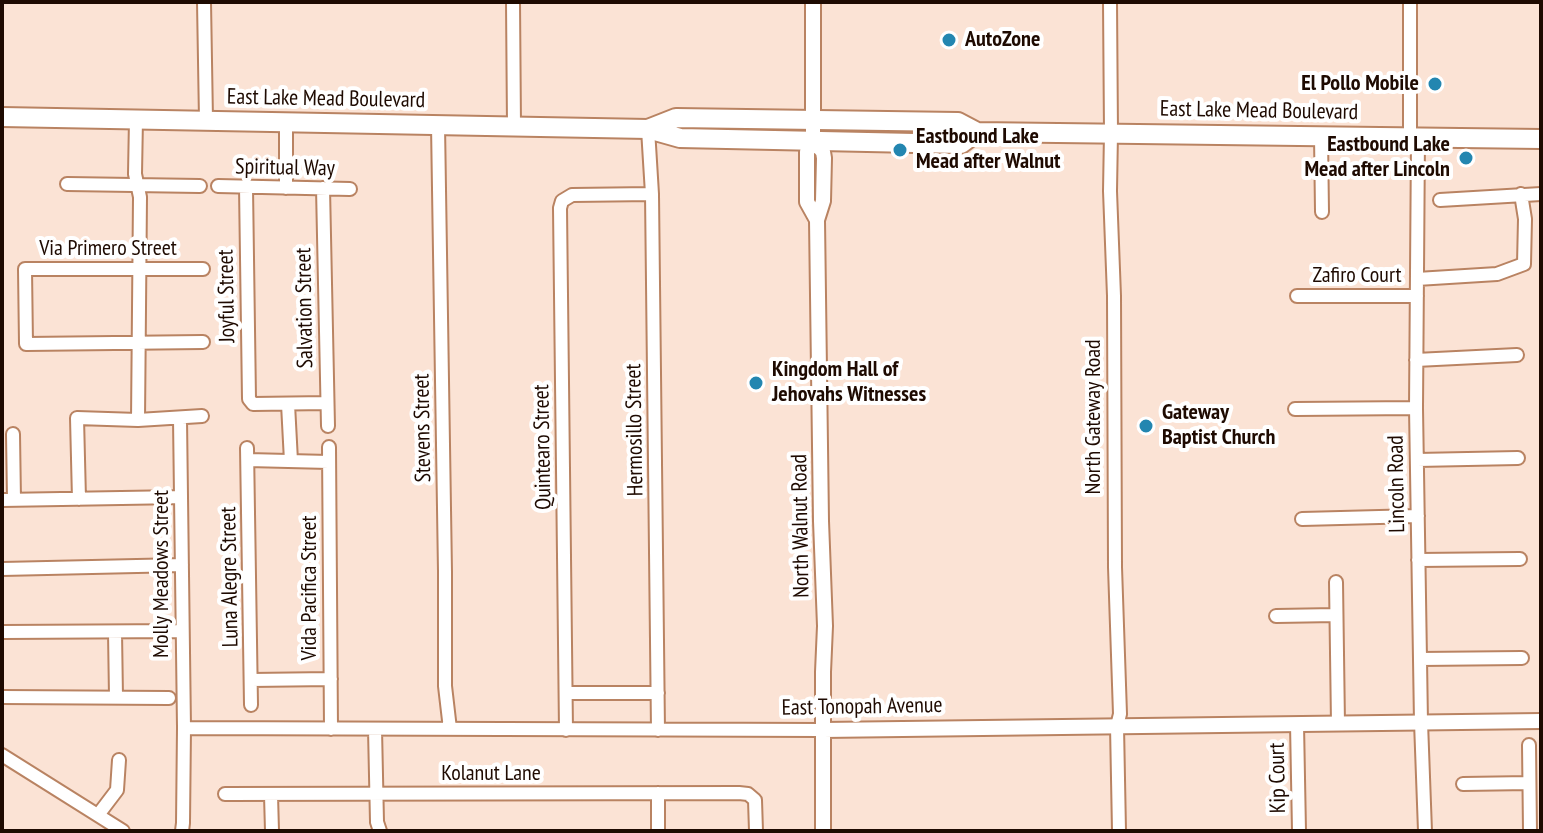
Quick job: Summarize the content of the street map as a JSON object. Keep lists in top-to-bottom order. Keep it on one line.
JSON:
{"streets":{"main road":["East Lake Mead Boulevard"],"street":["Spiritual Way","Via Primero Street","Zafiro Court","Joyful Street","Salvation Street","North Gateway Road","Stevens Street","Hermosillo Street","Quintearo Street","Lincoln Road","North Walnut Road","Molly Meadows Street","Luna Alegre Street","Vida Pacifica Street","East Tonopah Avenue","Kolanut Lane","Kip Court"]},"crossings":[["East Lake Mead Boulevard","North Gateway Road"],["East Lake Mead Boulevard","Stevens Street"],["East Lake Mead Boulevard","Hermosillo Street"],["East Lake Mead Boulevard","Lincoln Road"],["East Lake Mead Boulevard","North Walnut Road"],["Spiritual Way","Joyful Street"],["Spiritual Way","Salvation Street"],["Zafiro Court","Lincoln Road"],["North Gateway Road","East Tonopah Avenue"],["Stevens Street","East Tonopah Avenue"],["Hermosillo Street","Quintearo Street"],["Hermosillo Street","East Tonopah Avenue"],["Quintearo Street","East Tonopah Avenue"],["Lincoln Road","East Tonopah Avenue"],["North Walnut Road","East Tonopah Avenue"],["Molly Meadows Street","East Tonopah Avenue"],["Vida Pacifica Street","East Tonopah Avenue"],["East Tonopah Avenue","Kip Court"]],"places":["AutoZone","El Pollo Mobile","Eastbound Lake Mead after Walnut","Eastbound Lake Mead after Lincoln","Kingdom Hall of Jehovahs Witnesses","Gateway Baptist Church"]}
